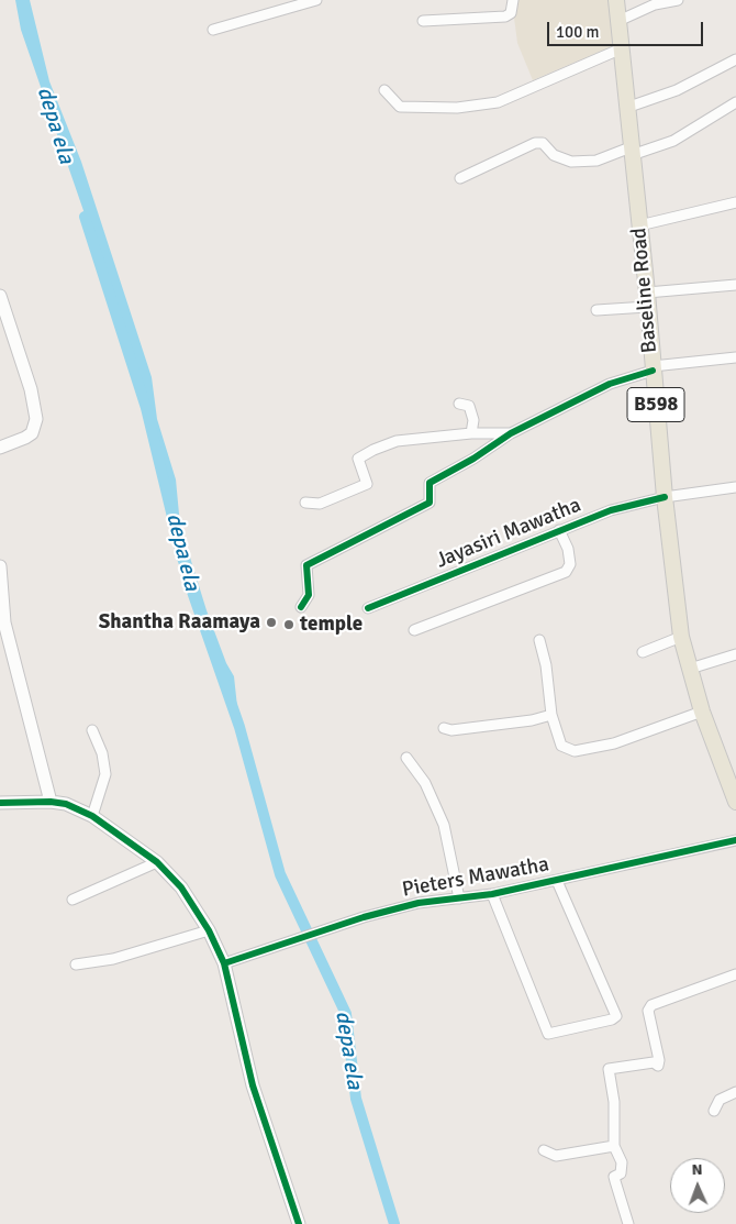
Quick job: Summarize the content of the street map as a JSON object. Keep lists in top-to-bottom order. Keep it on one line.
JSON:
{"streets":{"main road":["Baseline Road","B598"],"street":["Jayasiri Mawatha","Pieters Mawatha"]},"crossings":[["Baseline Road","Jayasiri Mawatha"]],"water":["depa ela"],"places":["Shantha Raamaya","temple"],"scale_bar":"100 m","north":"top"}
